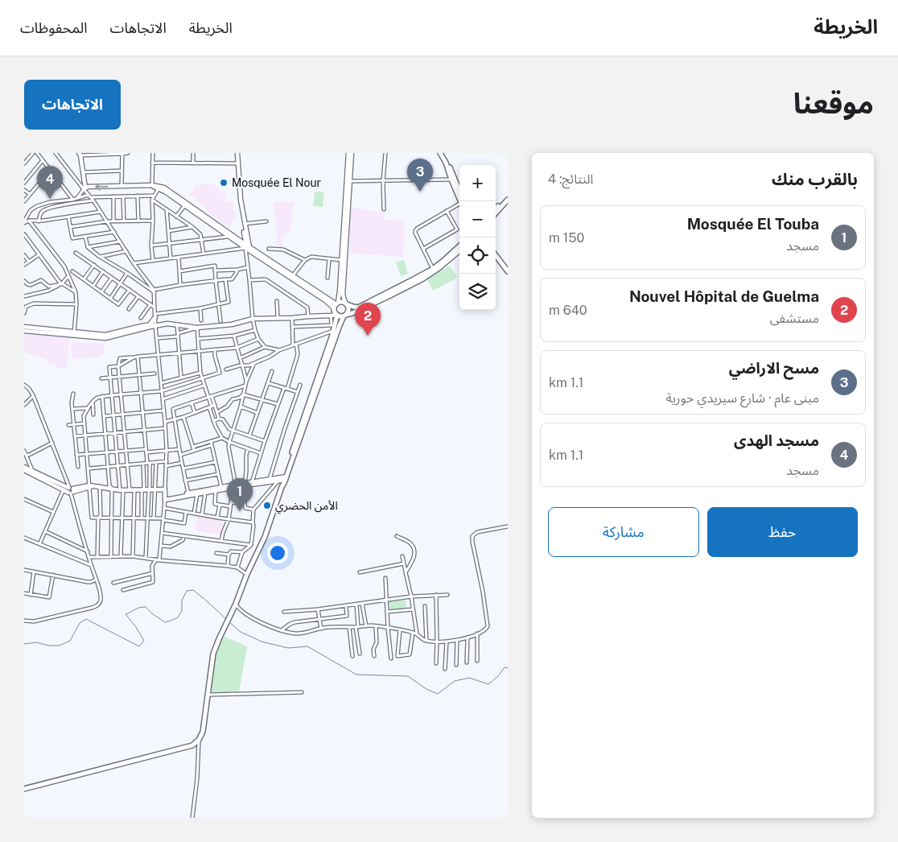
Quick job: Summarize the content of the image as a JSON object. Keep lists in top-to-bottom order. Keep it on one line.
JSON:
{"places":["Mosquée El Nour","الأمن الحضري"],"page":{"header":"الخريطة","nav":["الخريطة","الاتجاهات","المحفوظات"],"title":"موقعنا","buttons":["الاتجاهات",["حفظ","مشاركة"]],"heading":["بالقرب منك","النتائج: 4"],"pins":["3","4","2","1"],"map_buttons":["+","−"],"list":[{"mark":"1","name":"Mosquée El Touba","note":"مسجد","value":"150 m"},{"mark":"2","name":"Nouvel Hôpital de Guelma","note":"مستشفى","value":"640 m"},{"mark":"3","name":"مسح الاراضي","note":"مبنى عام · شارع سيريدي حورية","value":"1.1 km"},{"mark":"4","name":"مسجد الهدى","note":"مسجد","value":"1.1 km"}]}}
